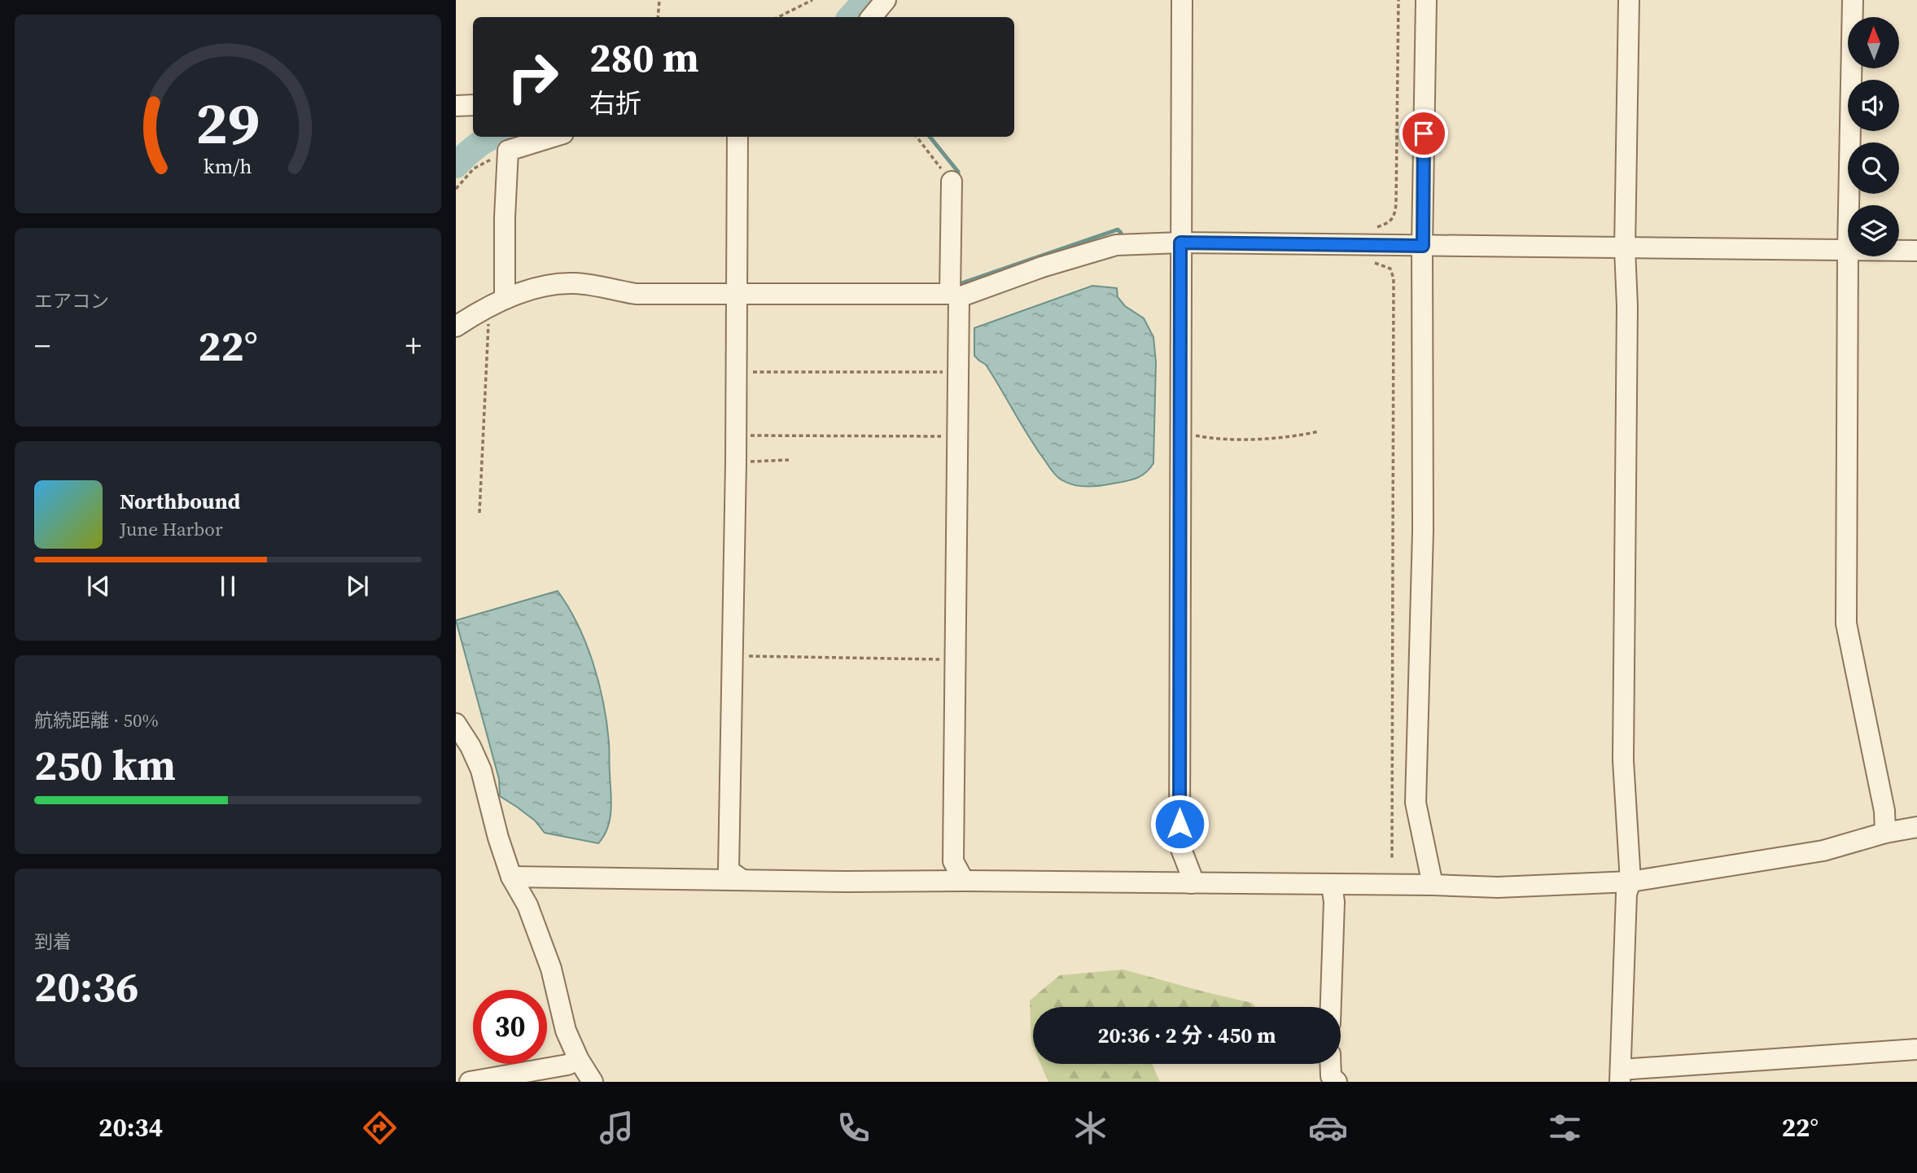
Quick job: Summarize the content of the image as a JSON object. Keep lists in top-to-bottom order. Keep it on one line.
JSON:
{"north":"top","page":{"turn":["280 m","右折"],"tile":["エアコン",["航続距離 · 50%","250 km"],["到着","20:36"]],"heat":["−","22°","+"],"song":["Northbound","June Harbor"],"limit":"30","trip":"20:36 · 2 分 · 450 m","tabs":["20:34","22°"],"gauge":["29","km/h"]}}
